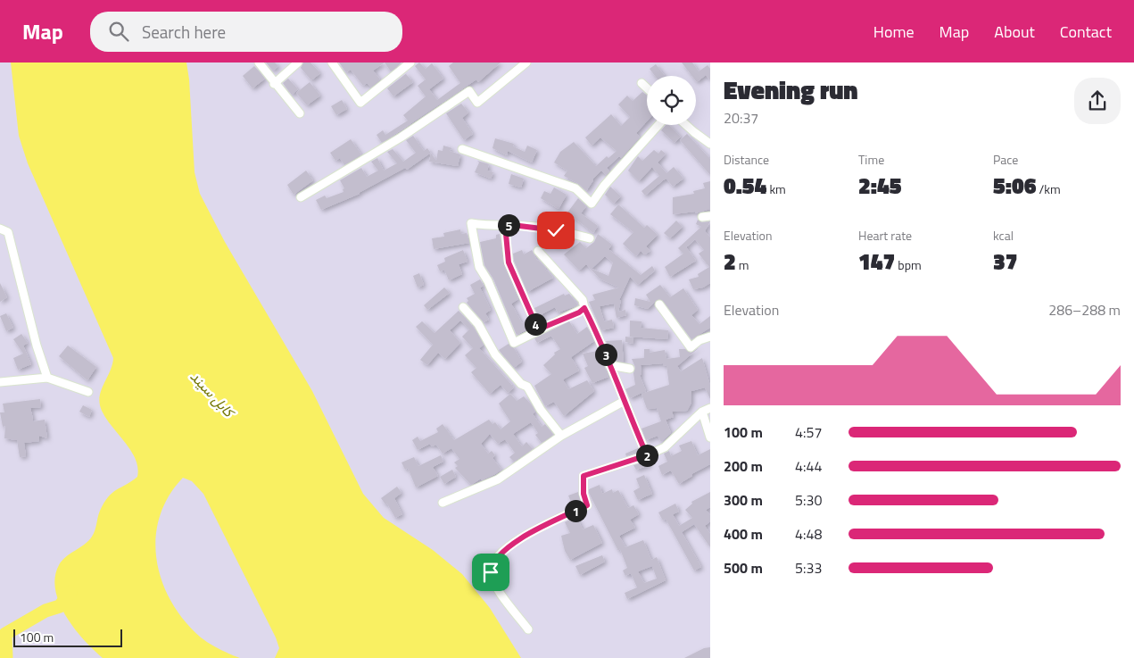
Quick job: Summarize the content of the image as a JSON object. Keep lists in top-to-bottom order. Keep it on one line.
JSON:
{"water":["کابل سيند"],"scale_bar":"100 m","page":{"header":"Map","search":"Search here","nav":["Home","Map","About","Contact"],"heading":["Evening run","20:37"],"stats":[["Distance","0.54 km"],["Time","2:45"],["Pace","5:06 /km"],["Elevation","2 m"],["Heart rate","147 bpm"],["kcal","37"]],"pins":["5","4","3","2","1"],"chart":["Elevation","286–288 m"],"list":[{"name":"100 m","note":"4:57"},{"name":"200 m","note":"4:44"},{"name":"300 m","note":"5:30"},{"name":"400 m","note":"4:48"},{"name":"500 m","note":"5:33"}],"scale":"100 m"}}
